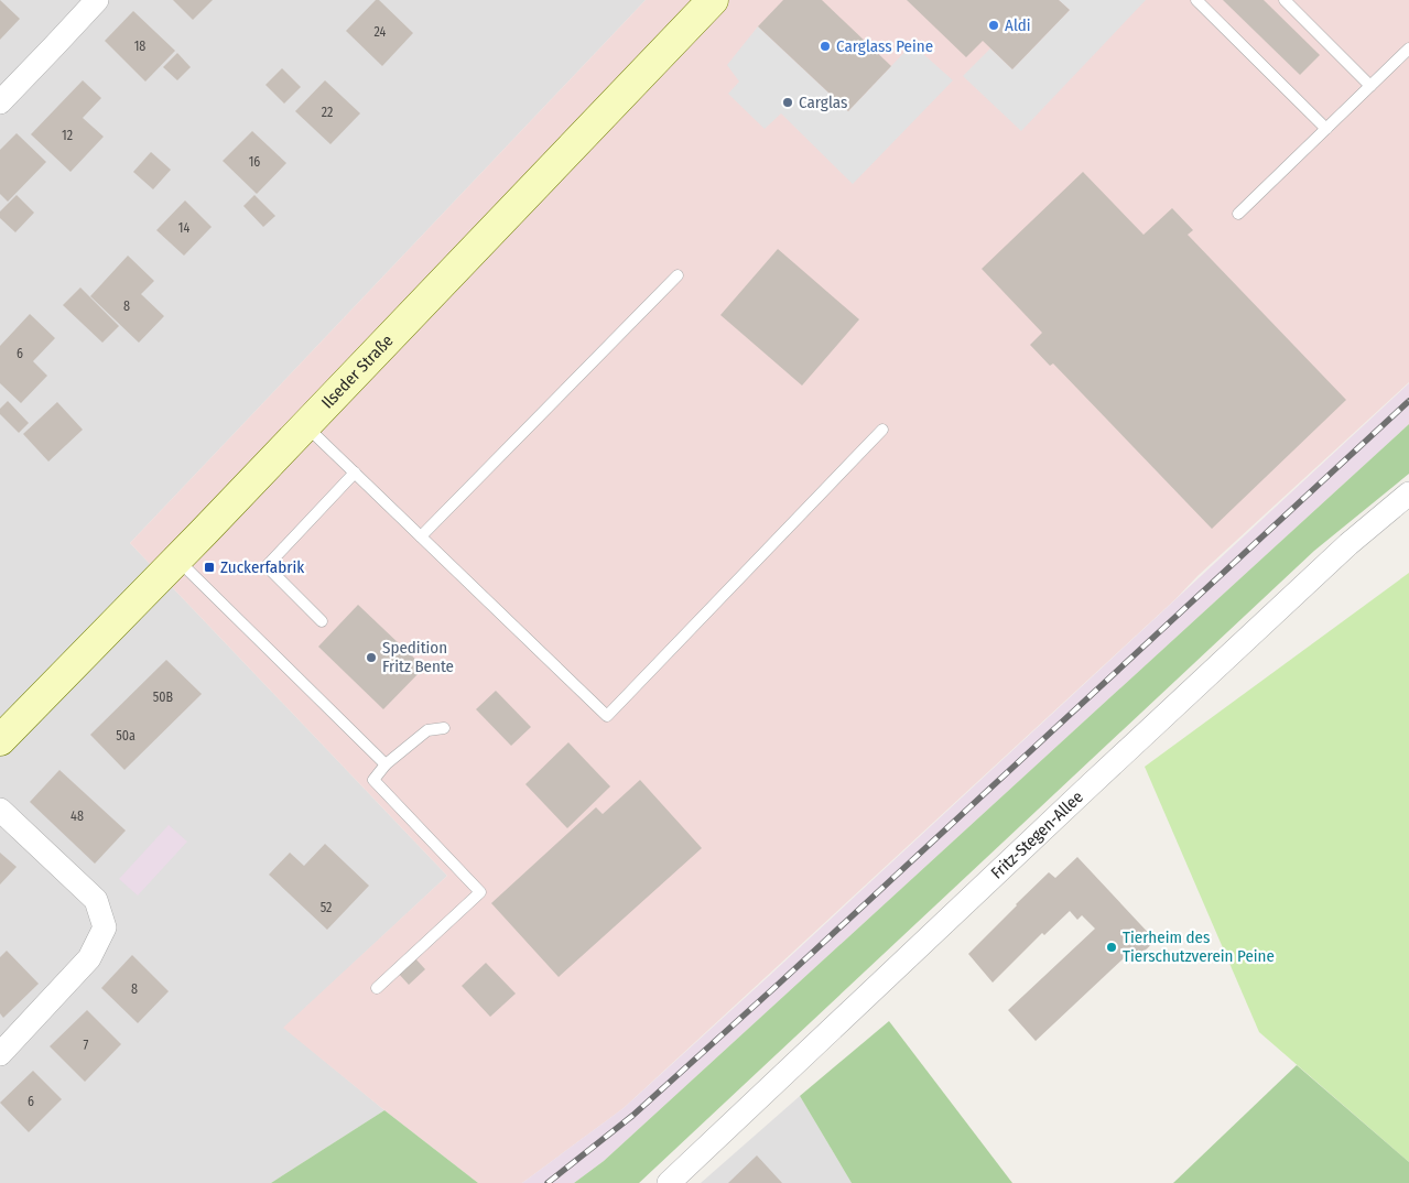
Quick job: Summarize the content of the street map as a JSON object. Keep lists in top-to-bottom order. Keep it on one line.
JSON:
{"streets":{"street":["Ilseder Straße","Fritz-Stegen-Allee"]},"places":{"other":["Aldi","Carglass Peine","Carglas","Spedition Fritz Bente","Tierheim des Tierschutzverein Peine"],"transit":["Zuckerfabrik"]},"house_numbers":["24","18","22","12","16","14","8","6","50B","50a","48","52","8","7","6"]}
